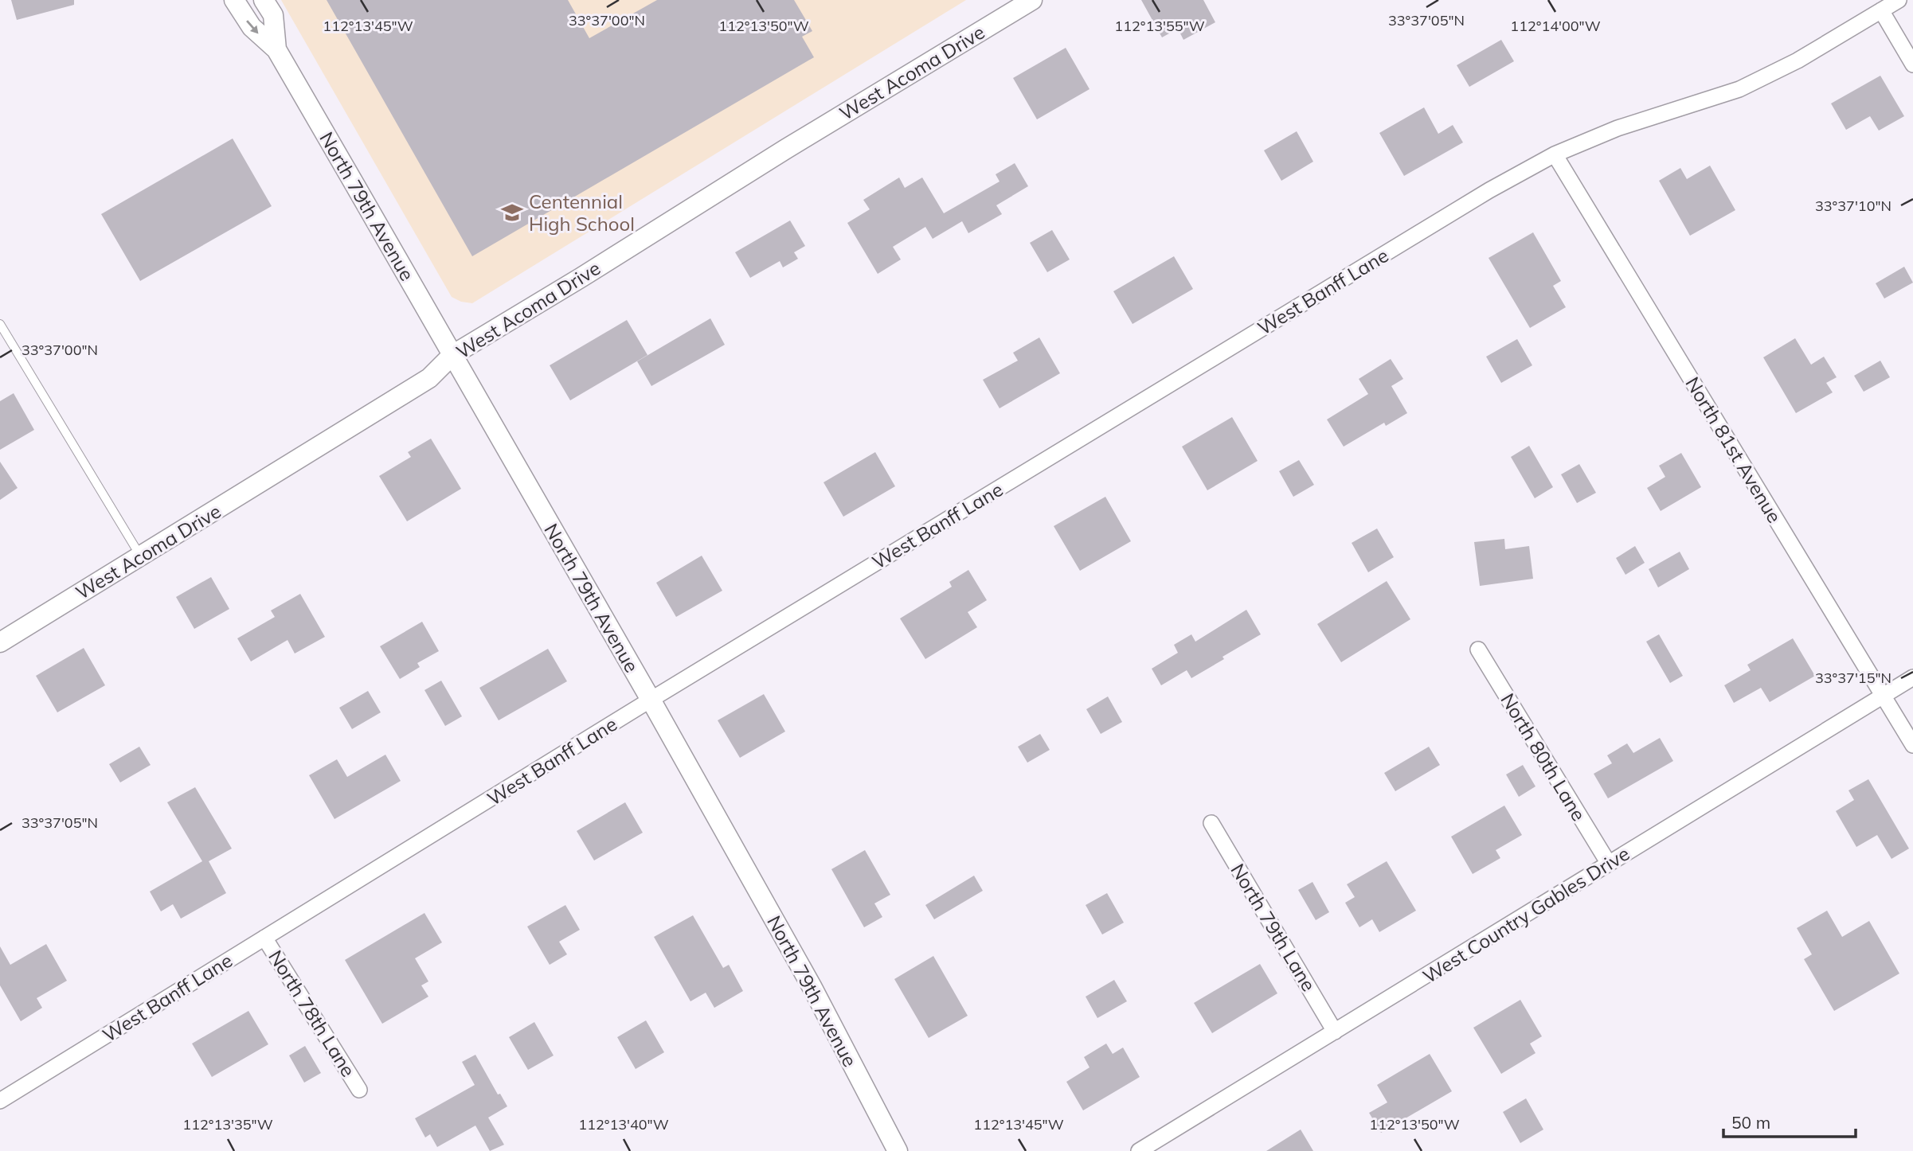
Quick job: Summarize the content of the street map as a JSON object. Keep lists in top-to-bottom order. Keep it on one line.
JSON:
{"streets":{"street":["West Acoma Drive","North 79th Avenue","West Banff Lane","North 81st Avenue","North 80th Lane","West Country Gables Drive","North 79th Lane","North 78th Lane"]},"crossings":[["West Acoma Drive","North 79th Avenue"],["North 79th Avenue","West Banff Lane"],["West Banff Lane","North 81st Avenue"],["West Banff Lane","North 78th Lane"],["North 81st Avenue","West Country Gables Drive"],["North 80th Lane","West Country Gables Drive"],["West Country Gables Drive","North 79th Lane"]],"places":{"school or university":["Centennial High School"]},"scale_bar":"50 m","coordinates":["33°37'05\"N","33°37'00\"N","112°13'55\"W","112°14'00\"W","112°13'45\"W","112°13'50\"W","33°37'10\"N","33°37'15\"N","112°13'35\"W","112°13'40\"W"]}
